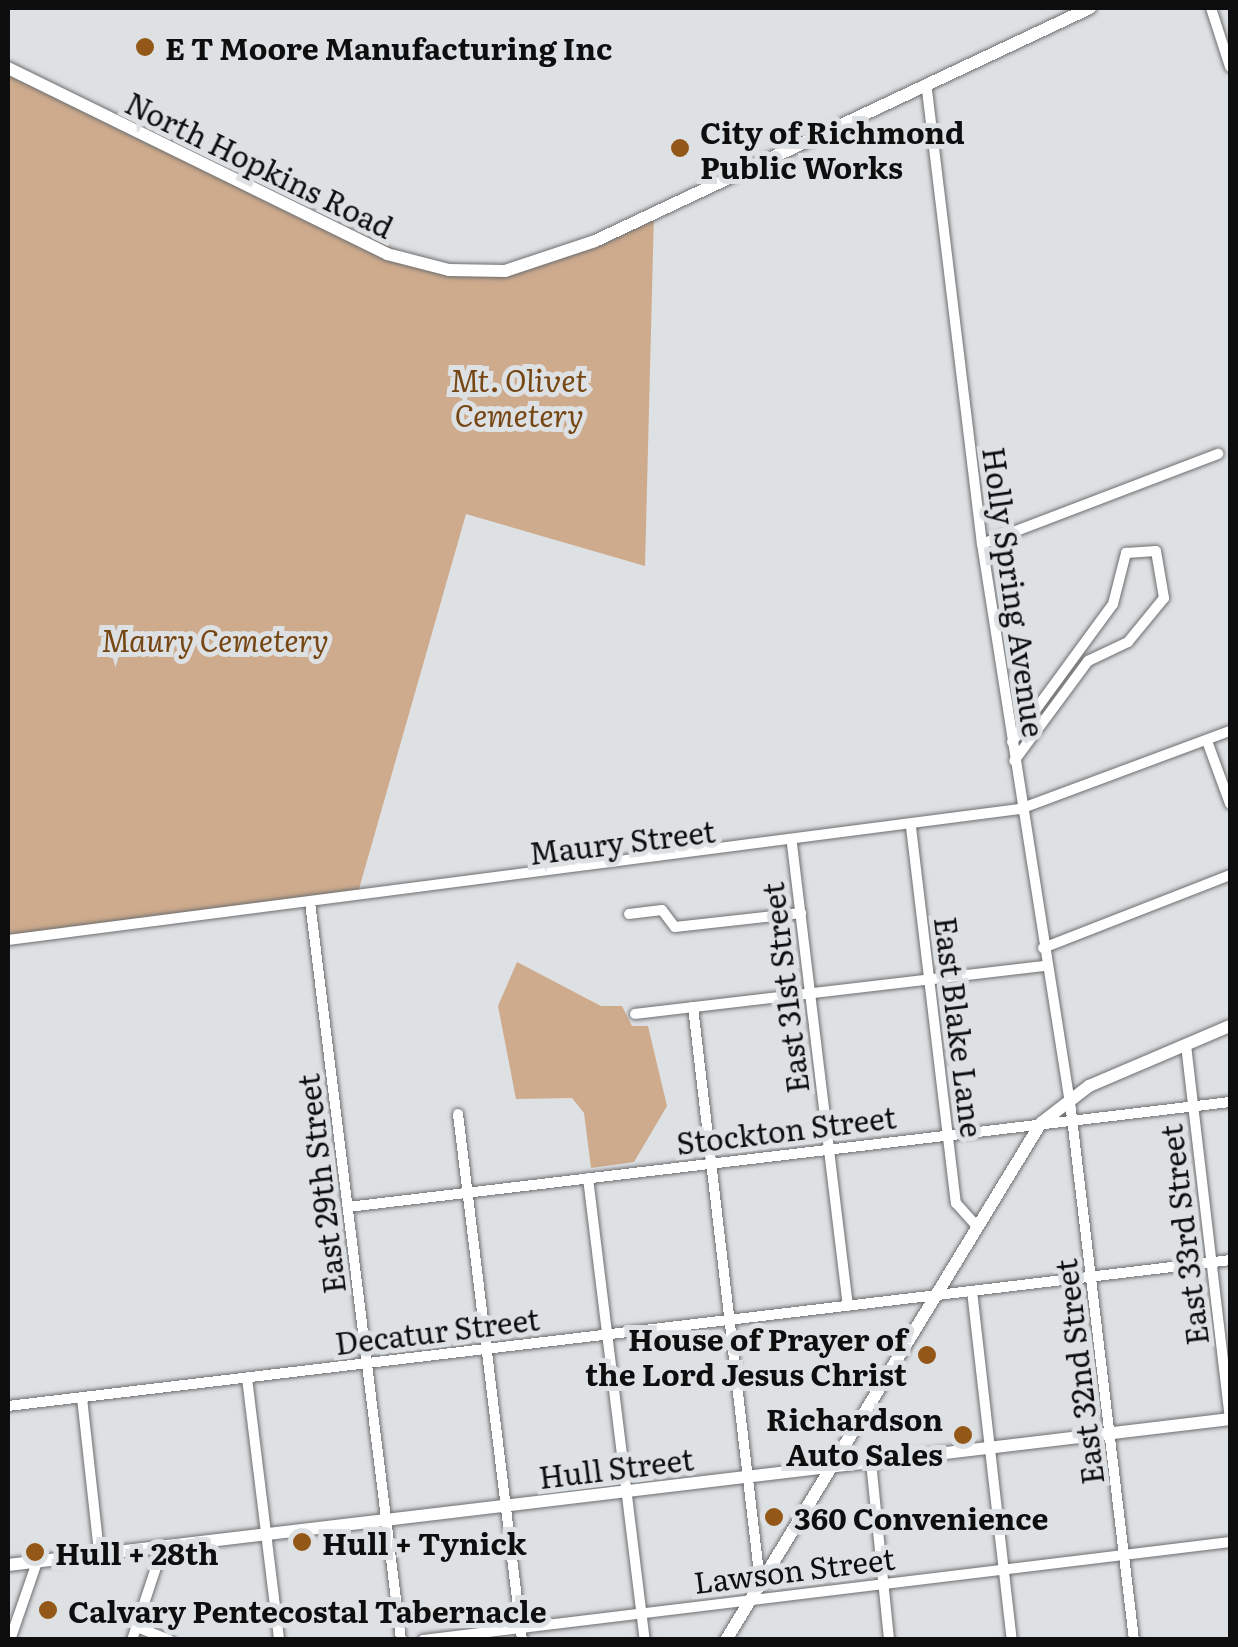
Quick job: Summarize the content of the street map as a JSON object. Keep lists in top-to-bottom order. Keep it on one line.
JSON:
{"streets":{"main road":["North Hopkins Road","Hull Street"],"street":["Holly Spring Avenue","Maury Street","East 31st Street","East Blake Lane","Stockton Street","East 29th Street","East 33rd Street","Decatur Street","East 32nd Street","Lawson Street"]},"crossings":[["North Hopkins Road","Holly Spring Avenue"],["Holly Spring Avenue","Maury Street"],["Holly Spring Avenue","East 32nd Street"],["Maury Street","East 31st Street"],["Maury Street","East Blake Lane"],["Maury Street","East 29th Street"],["East 31st Street","Stockton Street"],["East 31st Street","Decatur Street"],["East Blake Lane","Stockton Street"],["Stockton Street","East 29th Street"],["Stockton Street","East 33rd Street"],["Stockton Street","East 32nd Street"],["East 29th Street","Decatur Street"],["East 29th Street","Hull Street"],["East 33rd Street","Decatur Street"],["East 33rd Street","Hull Street"],["Decatur Street","East 32nd Street"],["East 32nd Street","Hull Street"],["East 32nd Street","Lawson Street"]],"parks":["Mt. Olivet Cemetery","Maury Cemetery"],"places":["E T Moore Manufacturing Inc","City of Richmond Public Works","House of Prayer of the Lord Jesus Christ","Richardson Auto Sales","360 Convenience","Hull + Tynick","Hull + 28th","Calvary Pentecostal Tabernacle"]}
